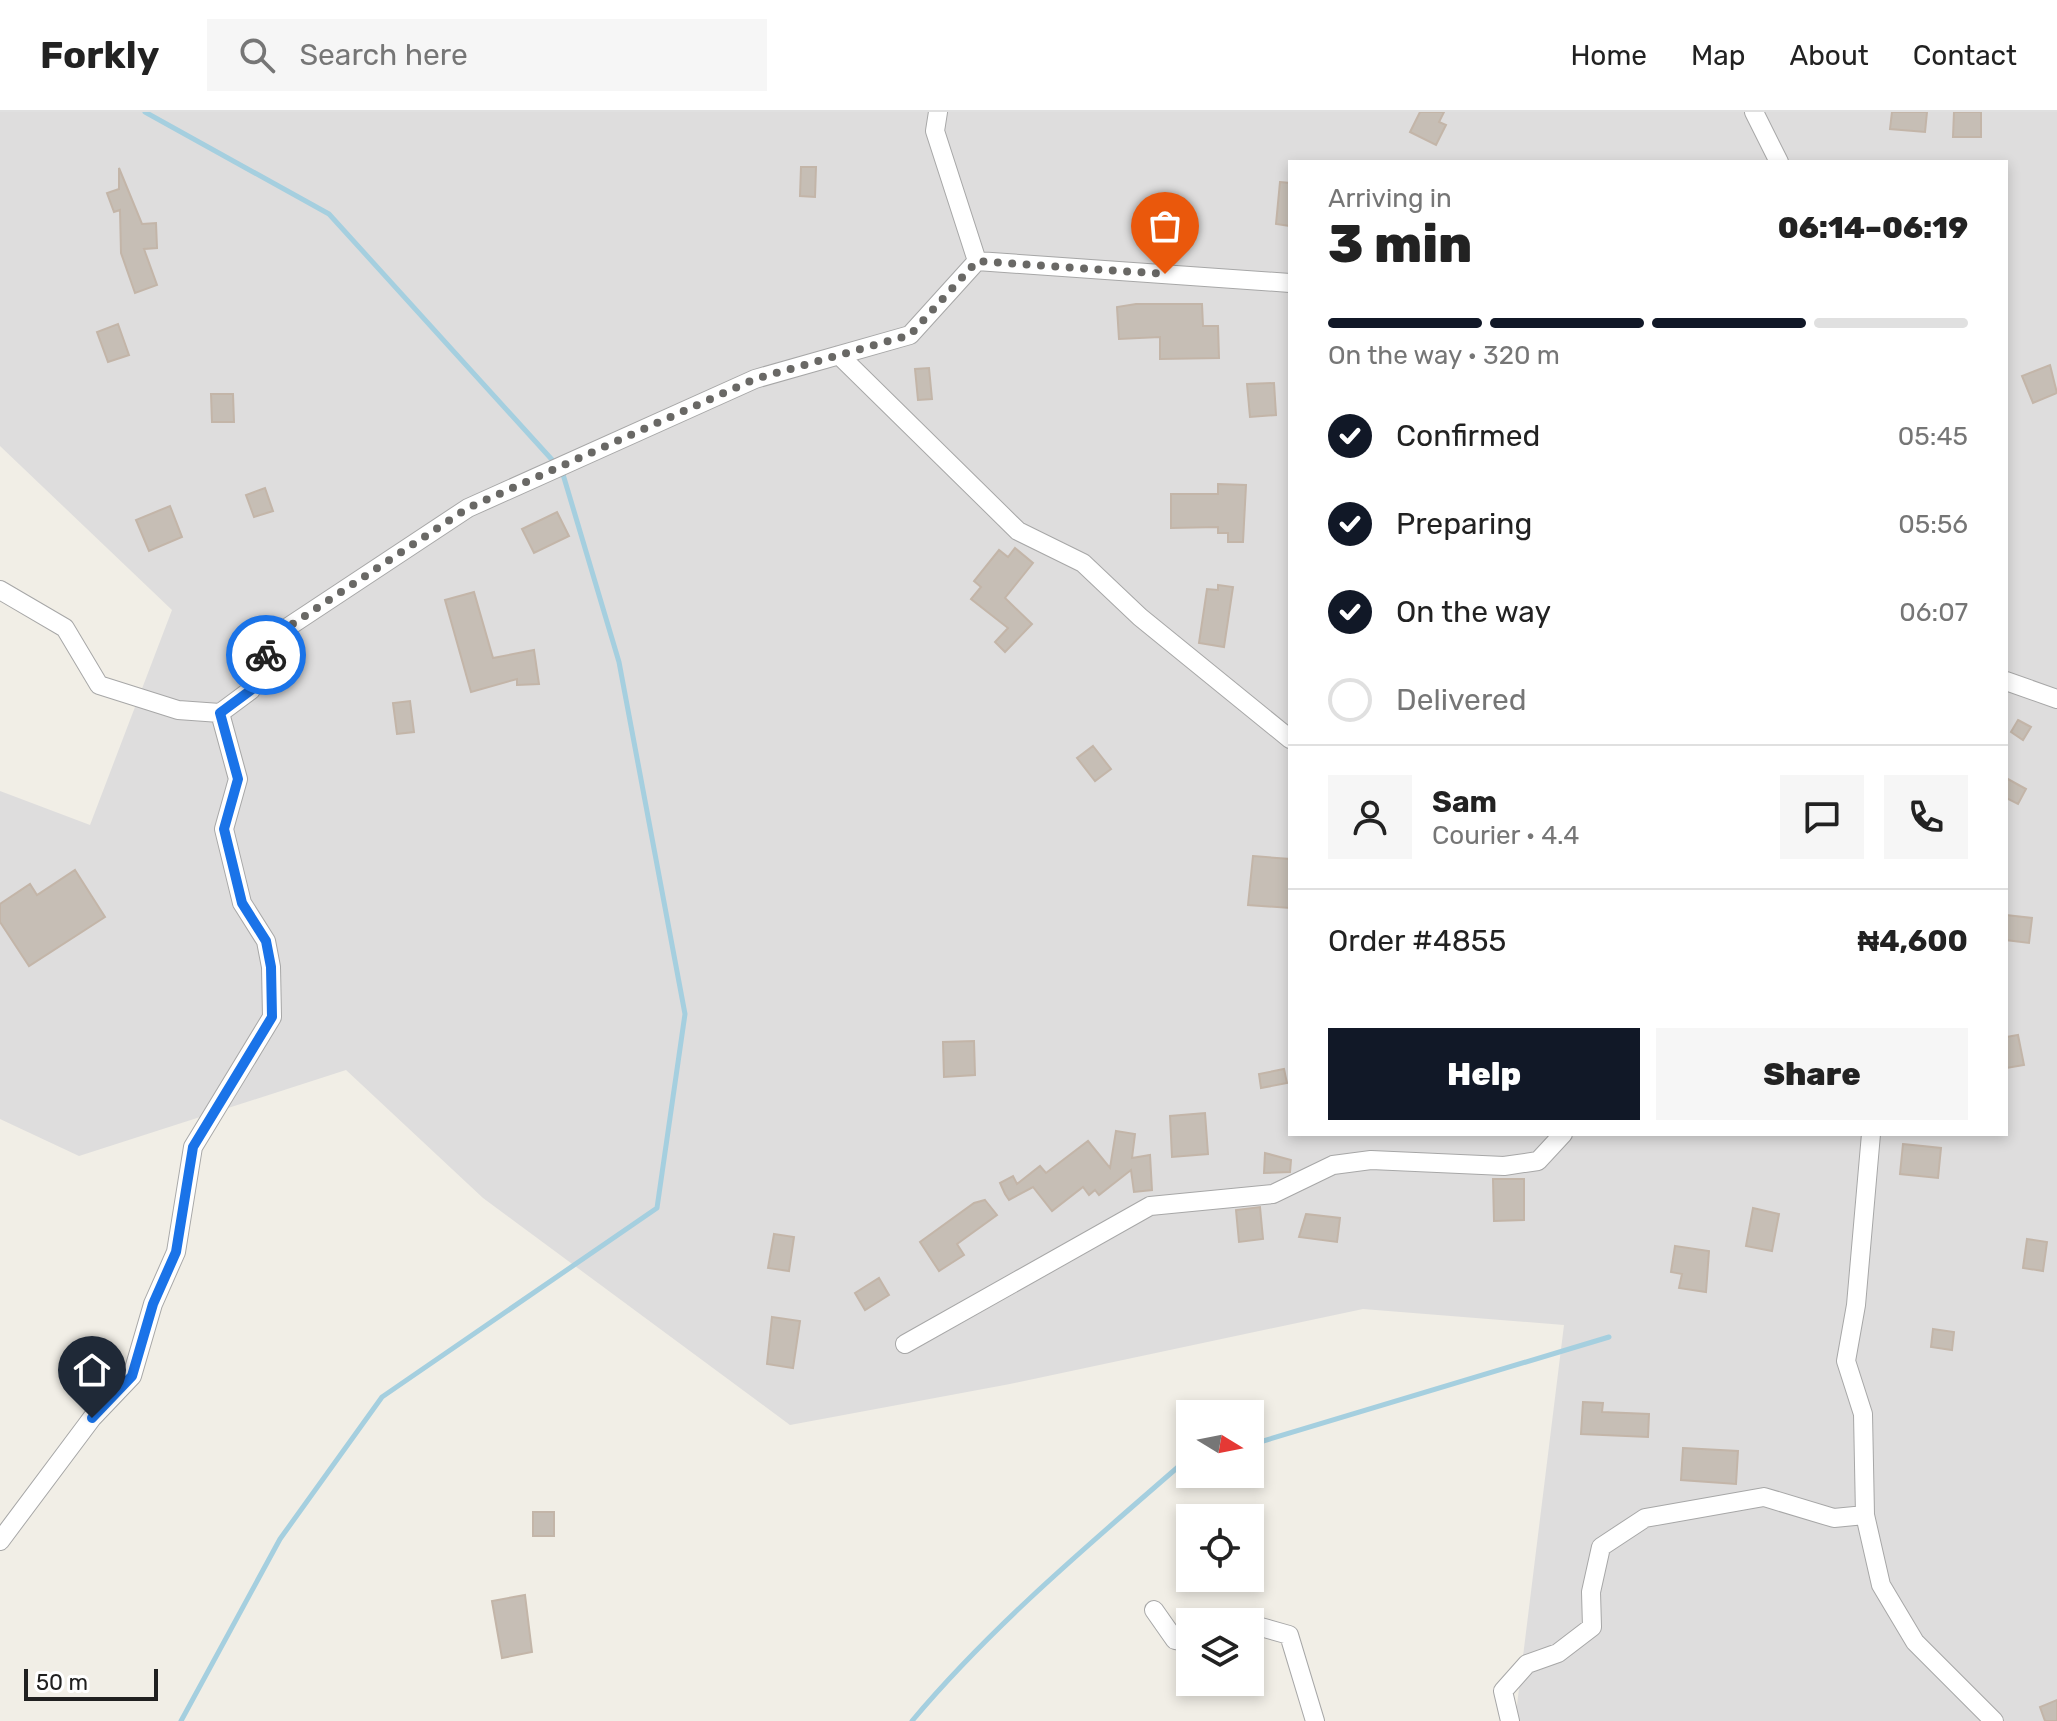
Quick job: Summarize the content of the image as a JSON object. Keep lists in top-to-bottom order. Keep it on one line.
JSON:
{"scale_bar":"50 m","north":"right","page":{"header":"Forkly","search":"Search here","nav":["Home","Map","About","Contact"],"heading":["3 min","Arriving in","06:14–06:19"],"panel":["Sam","Courier · 4.4","Order #4855","₦4,600"],"bar":"On the way · 320 m","list":[["Confirmed","05:45"],["Preparing","05:56"],["On the way","06:07"],"Delivered"],"buttons":["Help","Share"],"scale":"50 m"}}
